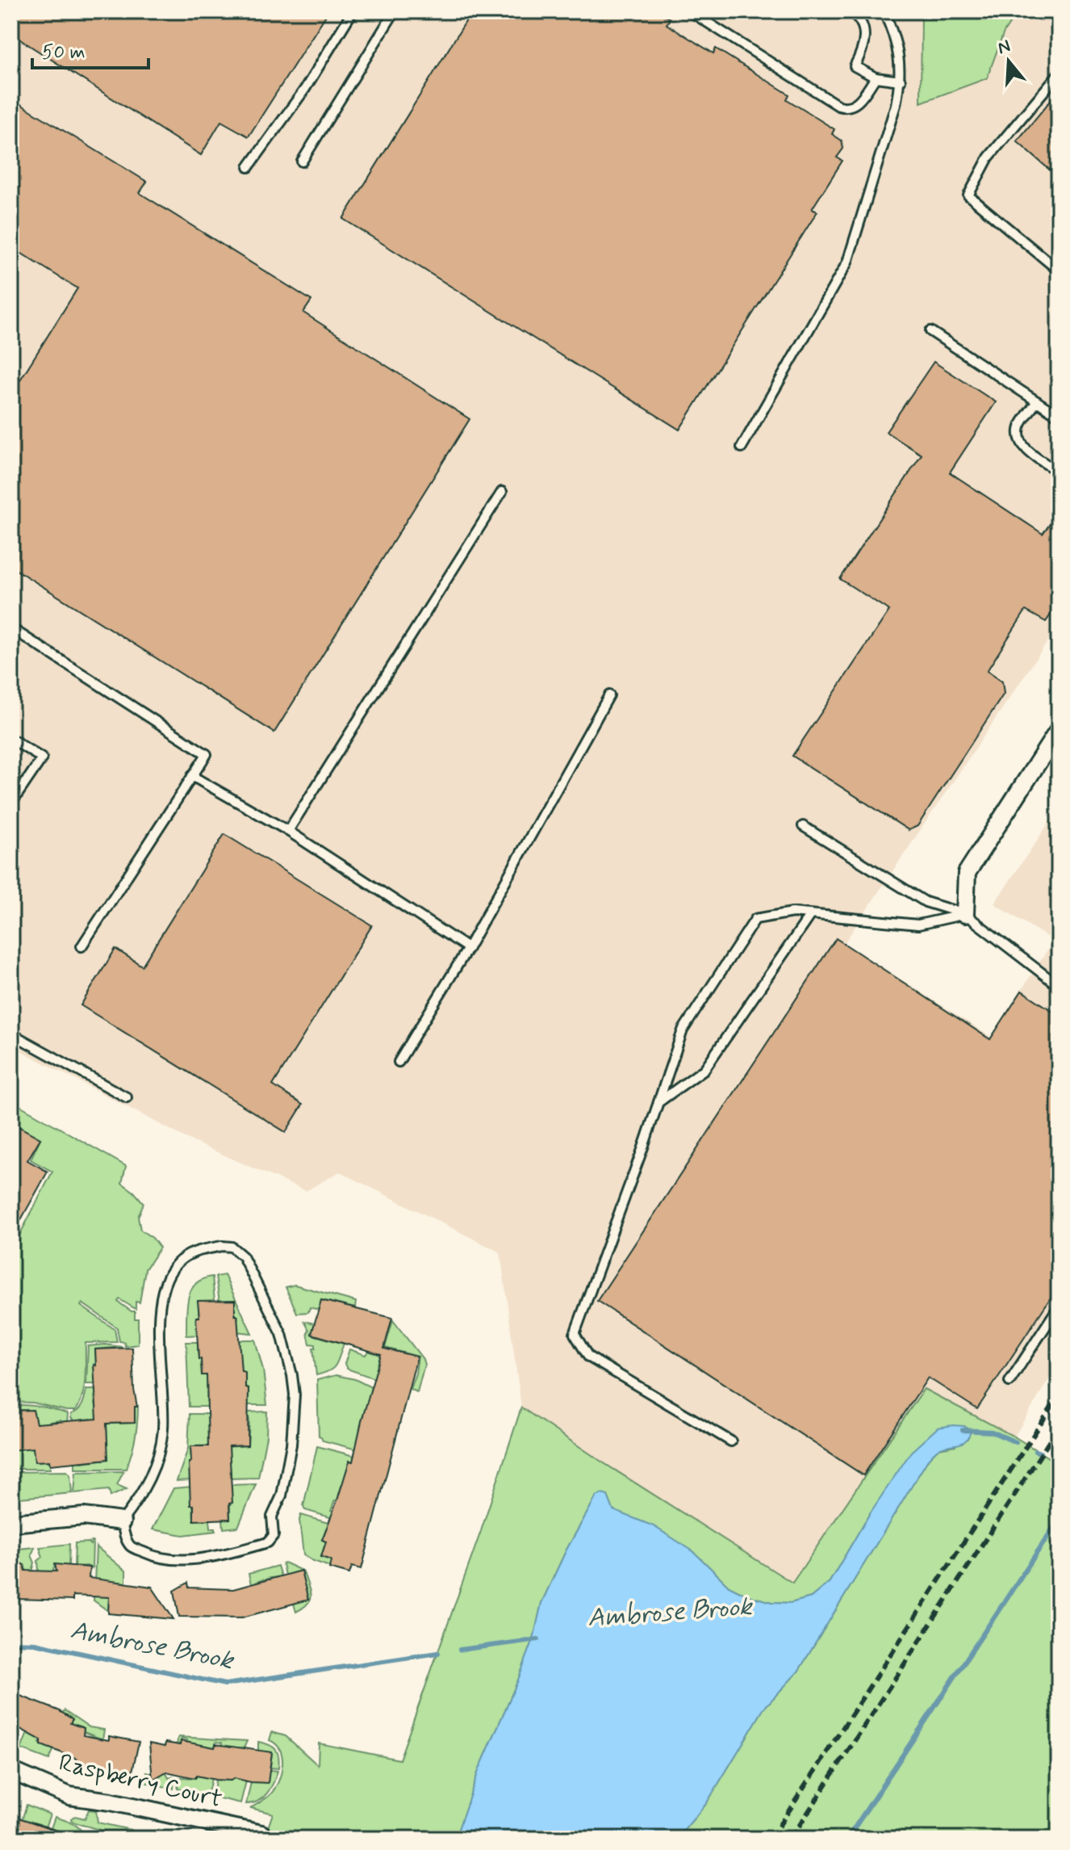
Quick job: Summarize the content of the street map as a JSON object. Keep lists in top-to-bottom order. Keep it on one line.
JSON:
{"streets":{"street":["Raspberry Court"]},"water":["Ambrose Brook"],"scale_bar":"50 m","north":"top"}
